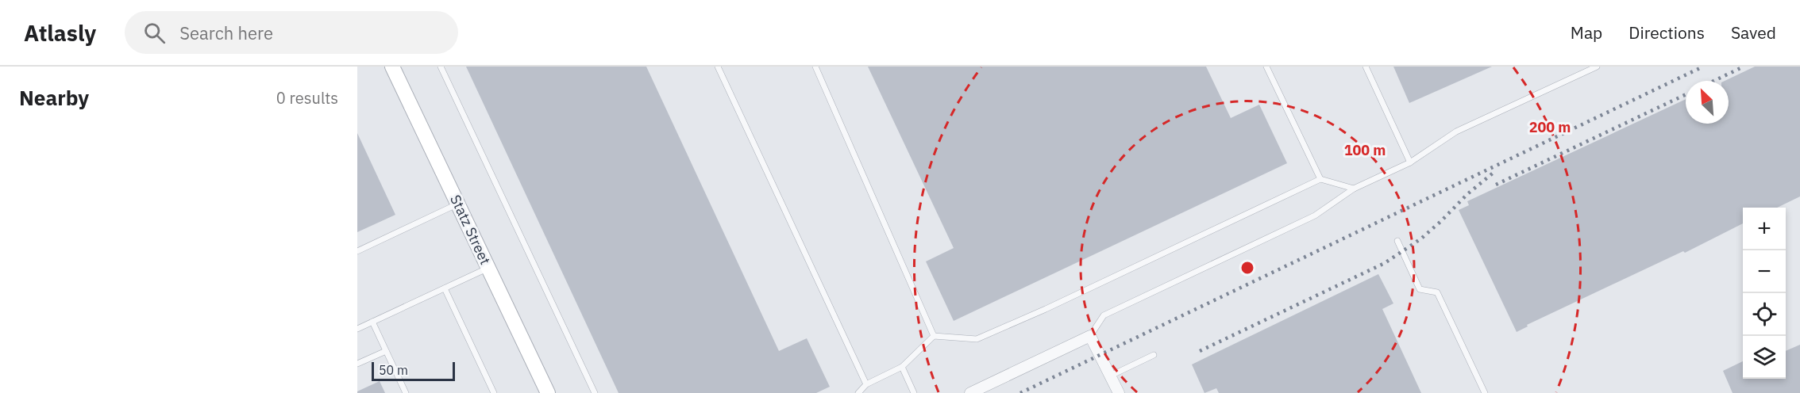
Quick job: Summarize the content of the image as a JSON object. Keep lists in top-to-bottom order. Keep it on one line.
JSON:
{"streets":{"street":["Statz Street"]},"scale_bar":"50 m","north":"top left","page":{"header":"Atlasly","search":"Search here","nav":["Map","Directions","Saved"],"heading":["Nearby","0 results"],"map_buttons":["+","−"],"scale":"50 m"},"rings":["200 m","100 m"]}
